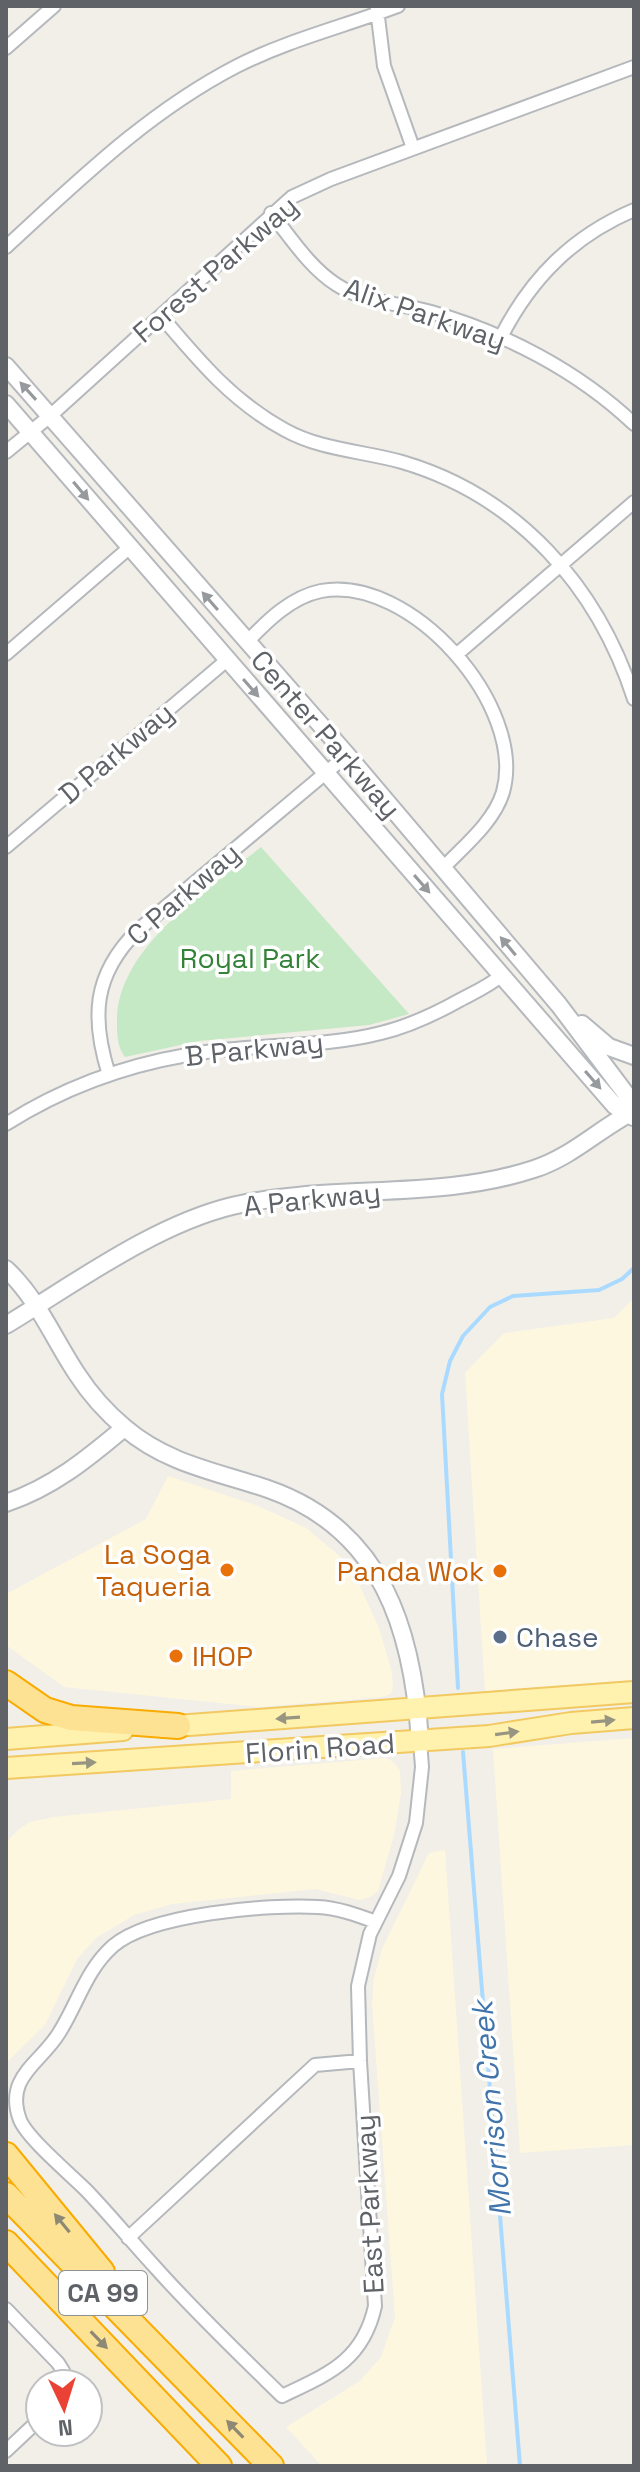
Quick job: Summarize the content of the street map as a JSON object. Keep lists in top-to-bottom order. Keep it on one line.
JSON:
{"streets":{"highway":["CA 99"],"main road":["Florin Road"],"street":["Forest Parkway","Alix Parkway","Center Parkway","D Parkway","C Parkway","B Parkway","A Parkway","East Parkway"]},"crossings":[["Forest Parkway","Alix Parkway"],["Forest Parkway","Center Parkway"],["Center Parkway","D Parkway"],["Center Parkway","C Parkway"],["Center Parkway","B Parkway"],["Center Parkway","A Parkway"],["C Parkway","B Parkway"],["A Parkway","East Parkway"],["Florin Road","East Parkway"]],"water":["Morrison Creek"],"parks":["Royal Park"],"places":["La Soga Taqueria","Panda Wok","Chase","IHOP"],"north":"bottom"}
